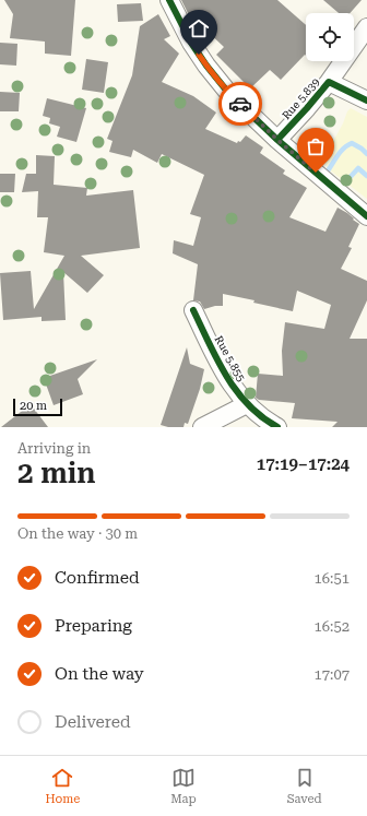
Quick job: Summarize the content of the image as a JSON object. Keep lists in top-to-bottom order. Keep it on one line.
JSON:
{"streets":{"street":["Rue 5.839","Rue 5.855"]},"scale_bar":"20 m","page":{"scale":"20 m","heading":["2 min","Arriving in","17:19–17:24"],"bar":"On the way · 30 m","list":[["Confirmed","16:51"],["Preparing","16:52"],["On the way","17:07"],"Delivered"],"tabs":["Home","Map","Saved"]}}
